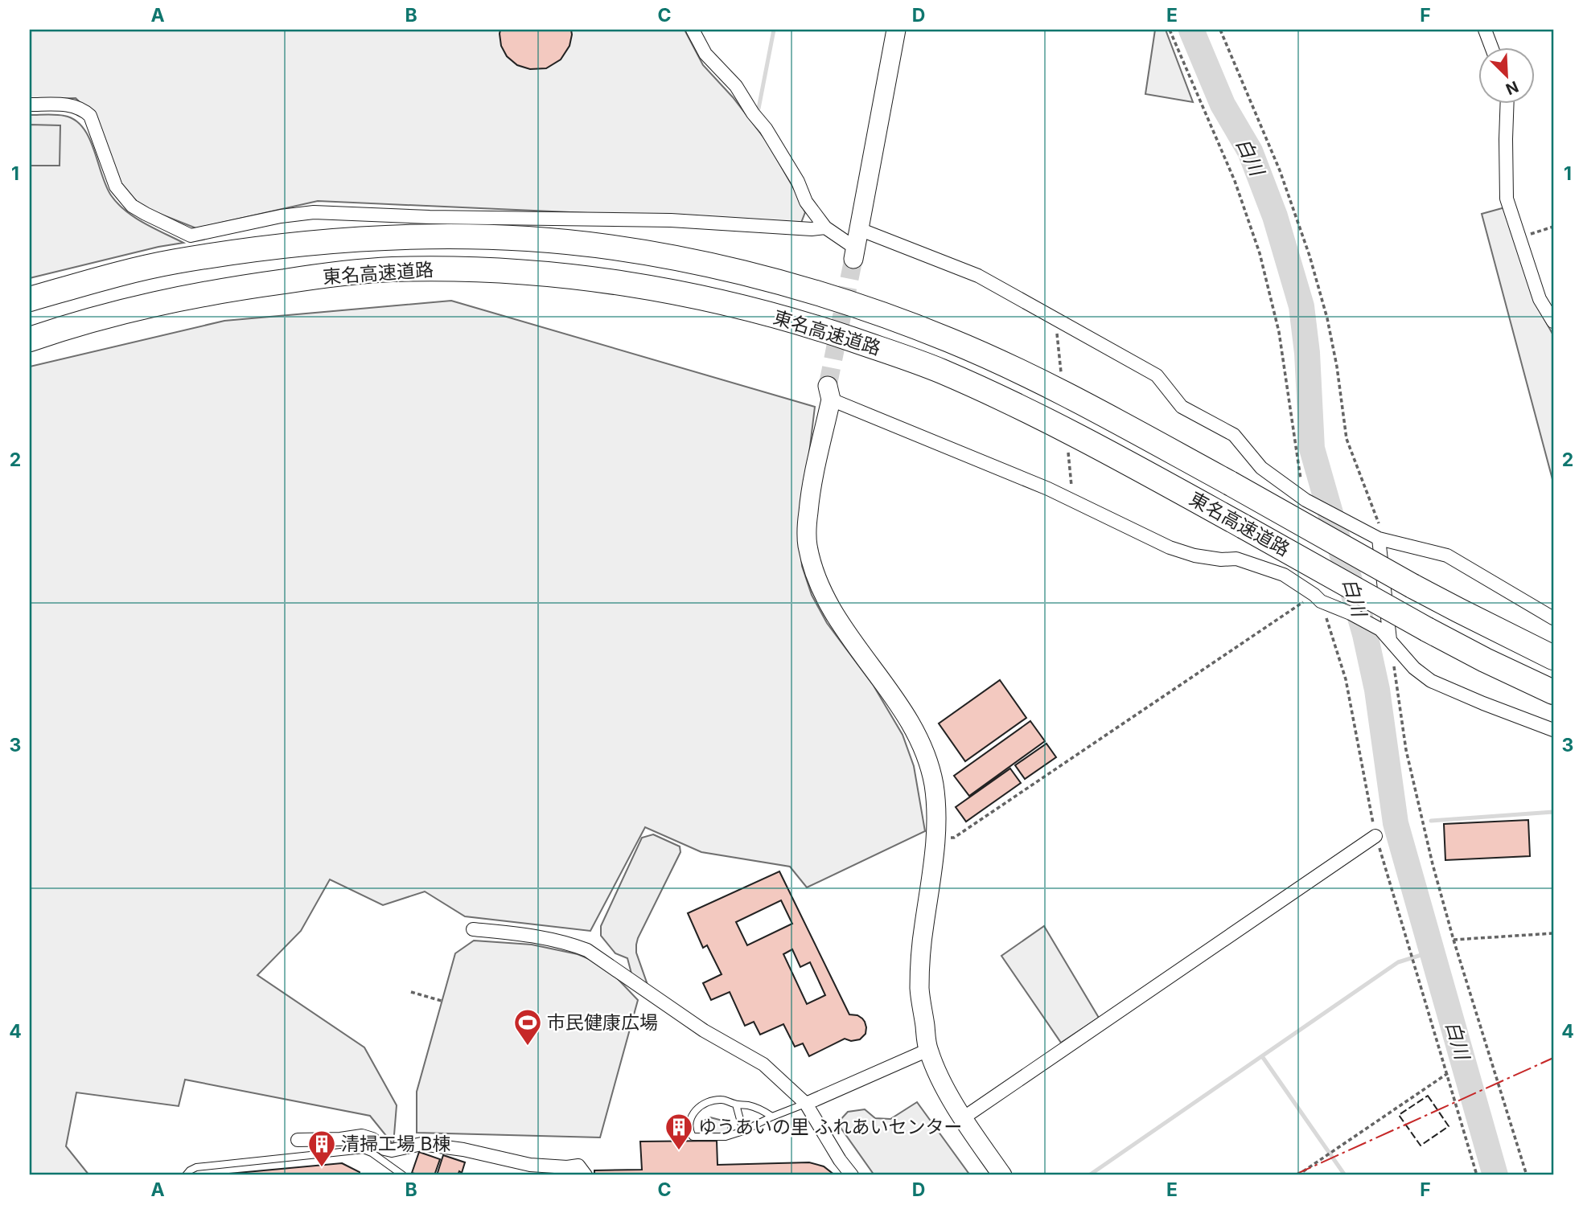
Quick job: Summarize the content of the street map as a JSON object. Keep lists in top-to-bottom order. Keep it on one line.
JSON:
{"streets":{"highway":["東名高速道路"]},"water":["白川"],"places":{"sports":["市民健康広場"],"building":["ゆうあいの里 ふれあいセンター","清掃工場 B棟"]},"north":"bottom right","grid":{"columns":["A","B","C","D","E","F"],"rows":["1","2","3","4"]}}
